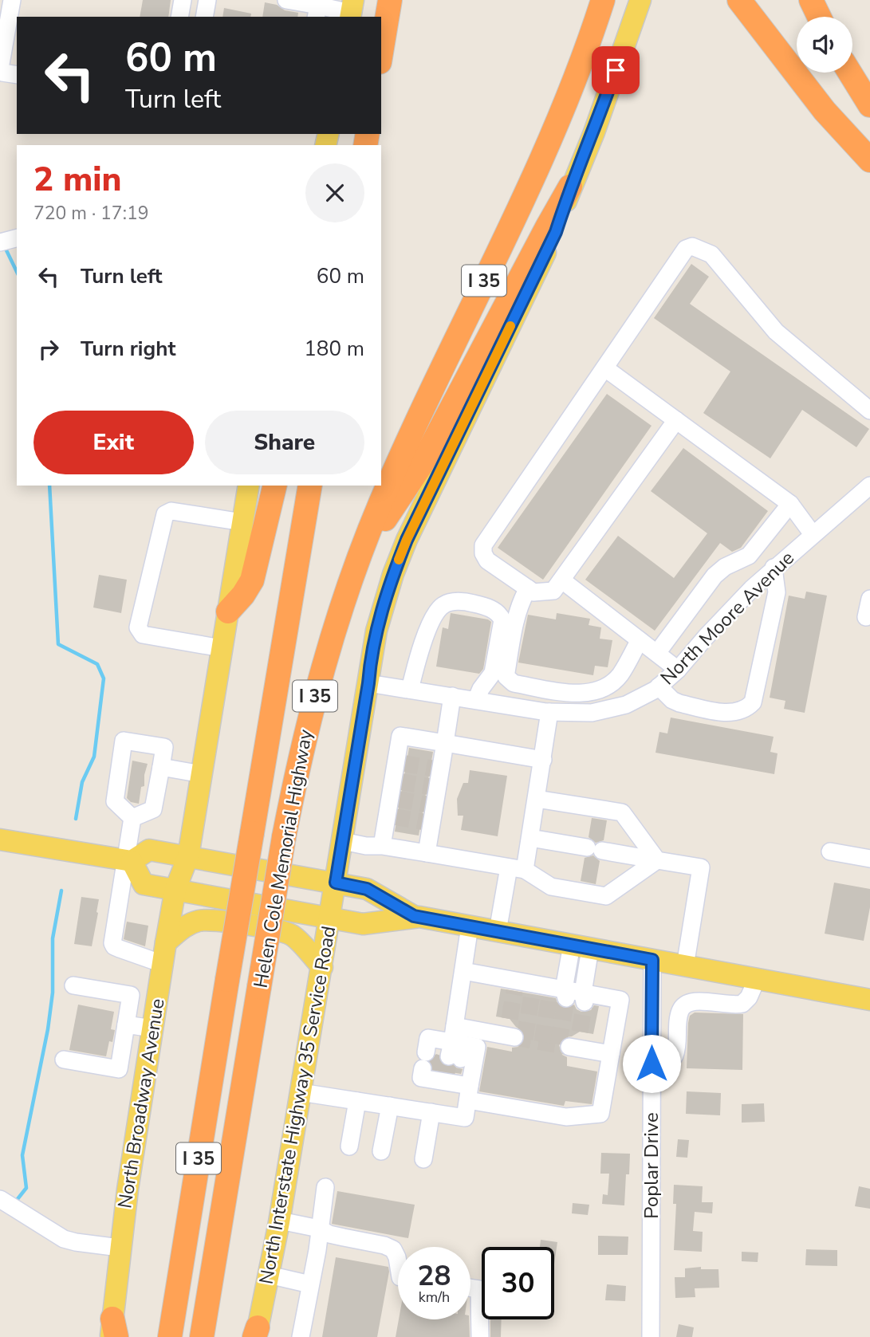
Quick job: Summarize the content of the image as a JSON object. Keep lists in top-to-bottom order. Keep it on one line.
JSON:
{"streets":{"highway":["I 35","Helen Cole Memorial Highway"],"main road":["North Broadway Avenue","North Interstate Highway 35 Service Road"],"street":["North Moore Avenue","Poplar Drive"]},"crossings":[["North Moore Avenue","North Interstate Highway 35 Service Road"]],"page":{"turn":["60 m","Turn left"],"heading":["2 min","720 m · 17:19"],"list":[{"name":"Turn left","value":"60 m"},{"name":"Turn right","value":"180 m"}],"buttons":["Exit","Share"],"speed":"28 km/h","limit":"30"}}
